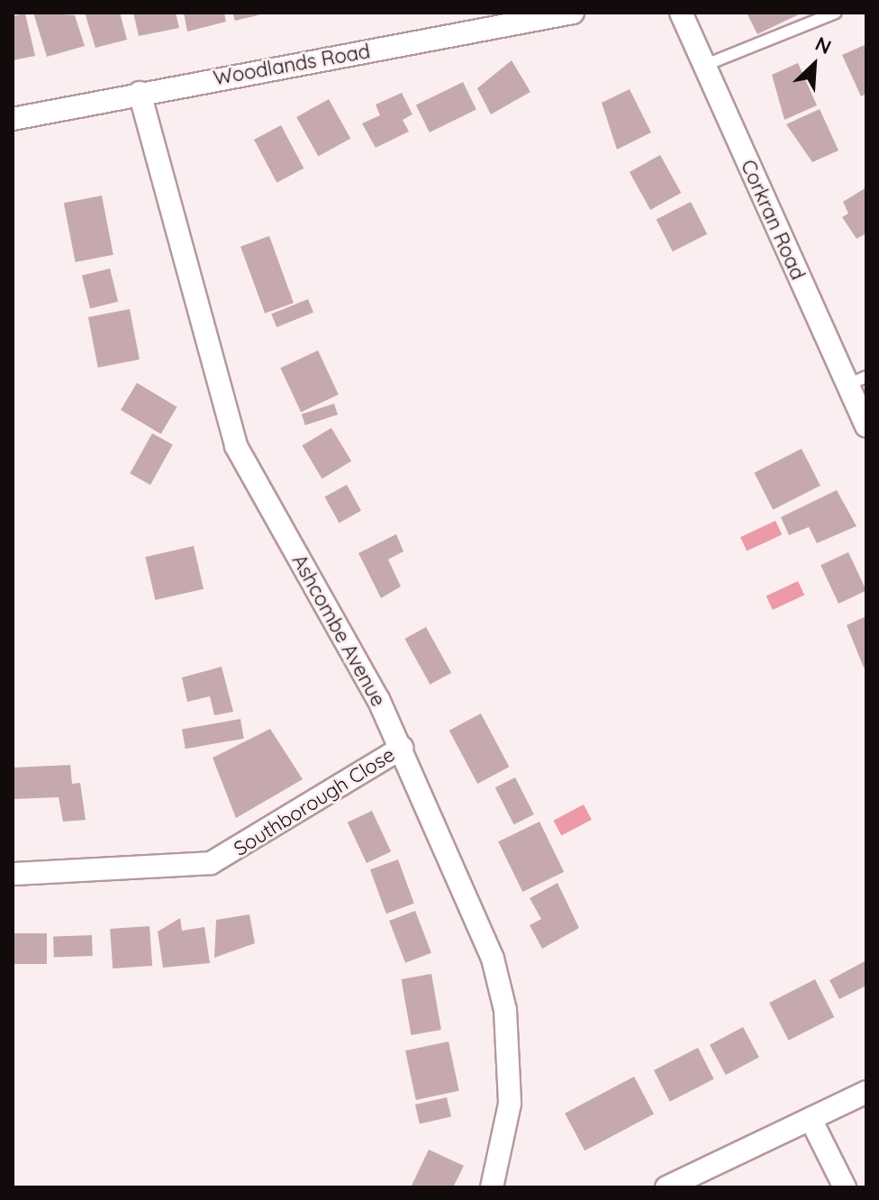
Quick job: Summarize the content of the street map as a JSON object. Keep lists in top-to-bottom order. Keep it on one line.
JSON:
{"streets":{"street":["Woodlands Road","Corkran Road","Ashcombe Avenue","Southborough Close"]},"crossings":[["Woodlands Road","Ashcombe Avenue"],["Ashcombe Avenue","Southborough Close"]],"north":"top right"}
